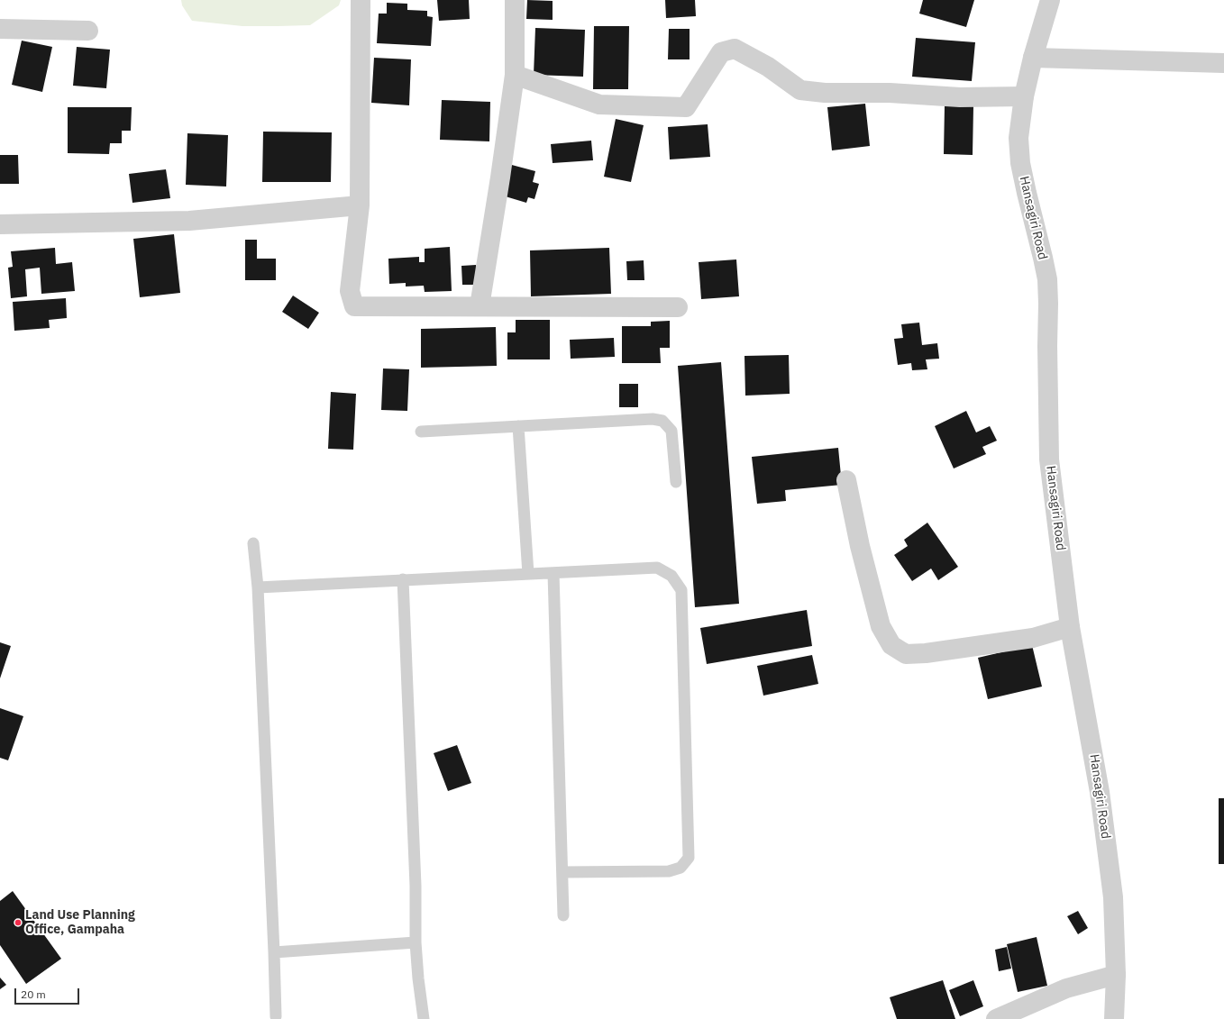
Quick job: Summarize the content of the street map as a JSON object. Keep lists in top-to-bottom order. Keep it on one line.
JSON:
{"streets":{"street":["Hansagiri Road"]},"places":["Land Use Planning Office, Gampaha"],"scale_bar":"20 m"}
